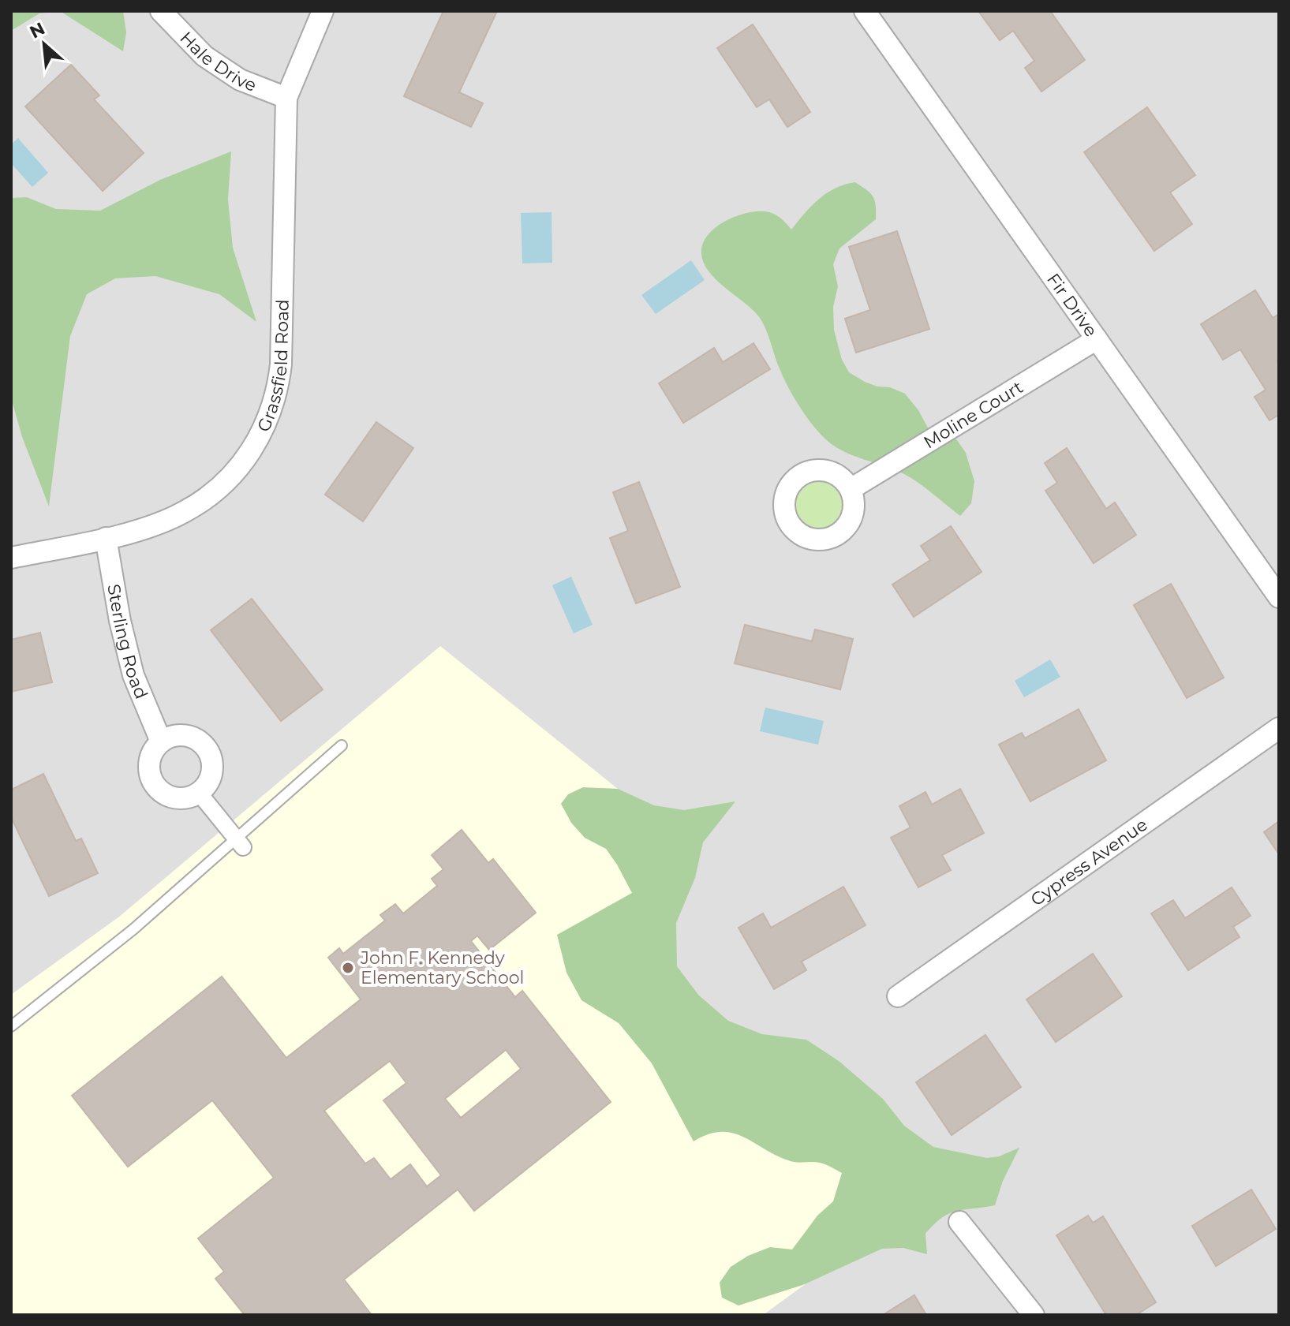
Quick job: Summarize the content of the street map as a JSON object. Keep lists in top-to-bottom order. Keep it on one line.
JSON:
{"streets":{"street":["Hale Drive","Fir Drive","Grassfield Road","Moline Court","Sterling Road","Cypress Avenue"]},"crossings":[["Hale Drive","Grassfield Road"],["Fir Drive","Moline Court"],["Grassfield Road","Sterling Road"]],"places":["John F. Kennedy Elementary School"],"north":"top left"}
